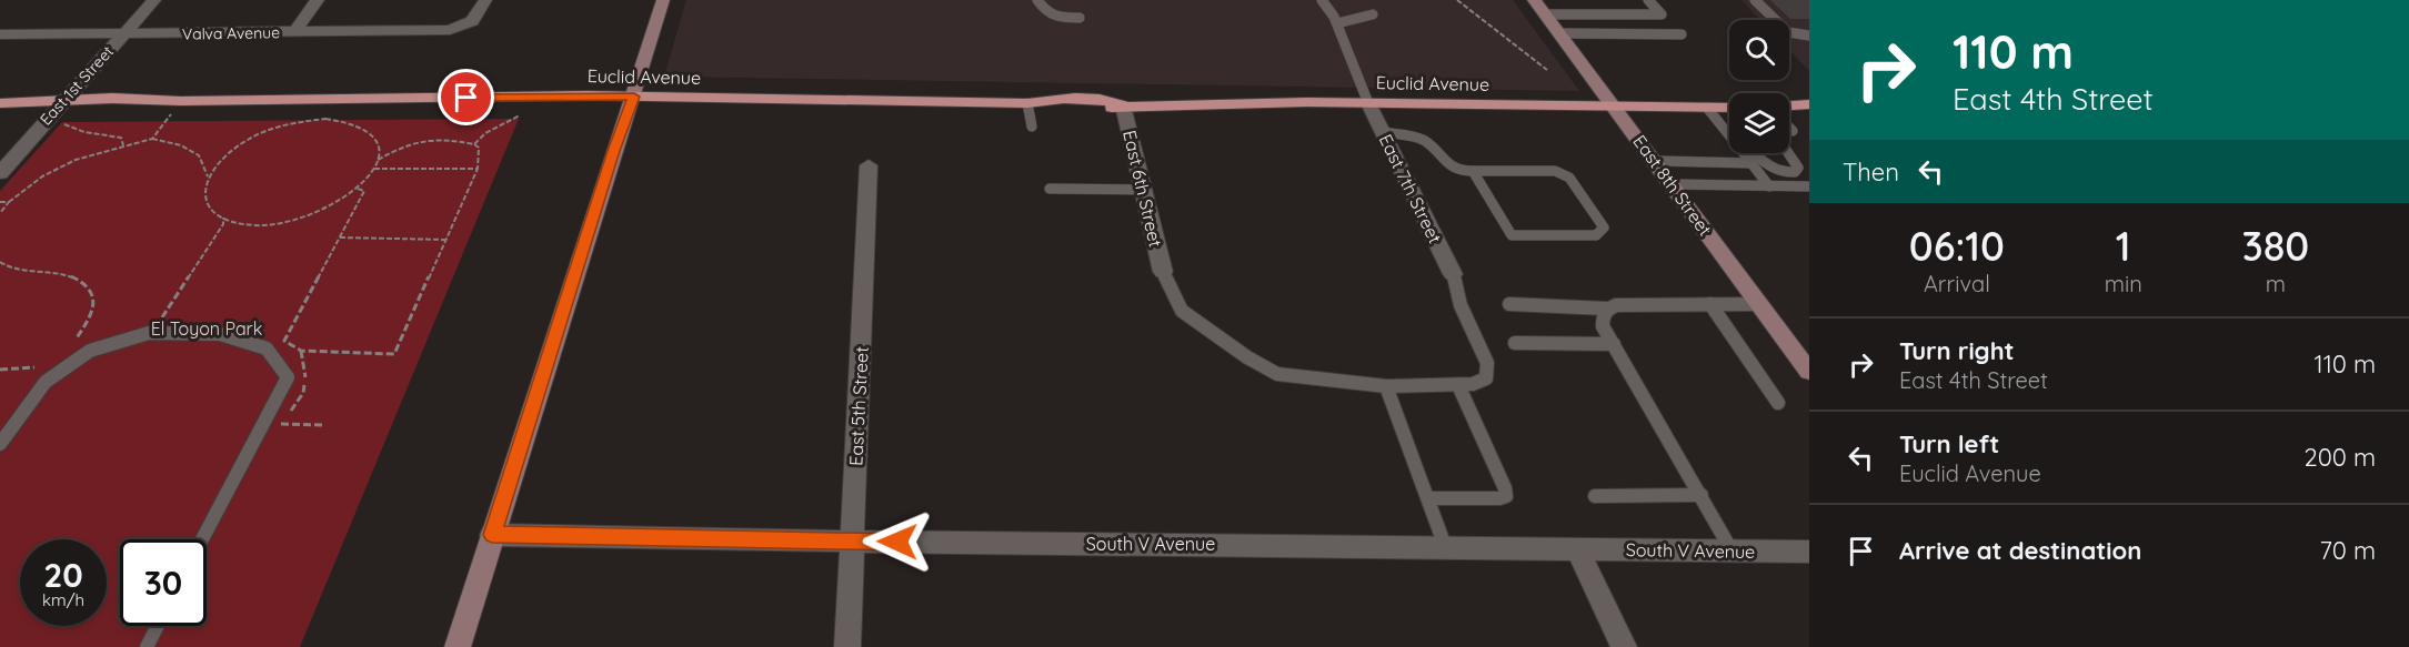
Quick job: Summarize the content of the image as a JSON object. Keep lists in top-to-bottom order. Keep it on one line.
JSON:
{"streets":{"main road":["Euclid Avenue"],"street":["Valva Avenue","East 1st Street","East 8th Street","East 6th Street","East 7th Street","East 5th Street","South V Avenue"]},"crossings":[["Valva Avenue","East 1st Street"],["Euclid Avenue","East 1st Street"],["Euclid Avenue","East 8th Street"],["Euclid Avenue","East 6th Street"],["Euclid Avenue","East 7th Street"],["East 5th Street","South V Avenue"]],"parks":["El Toyon Park"],"page":{"turn":["110 m","East 4th Street"],"then":"Then","eta":["06:10","Arrival","1","min","380","m"],"list":[{"name":"Turn right","note":"East 4th Street","value":"110 m"},{"name":"Turn left","note":"Euclid Avenue","value":"200 m"},{"name":"Arrive at destination","value":"70 m"}],"speed":"20 km/h","limit":"30"}}
